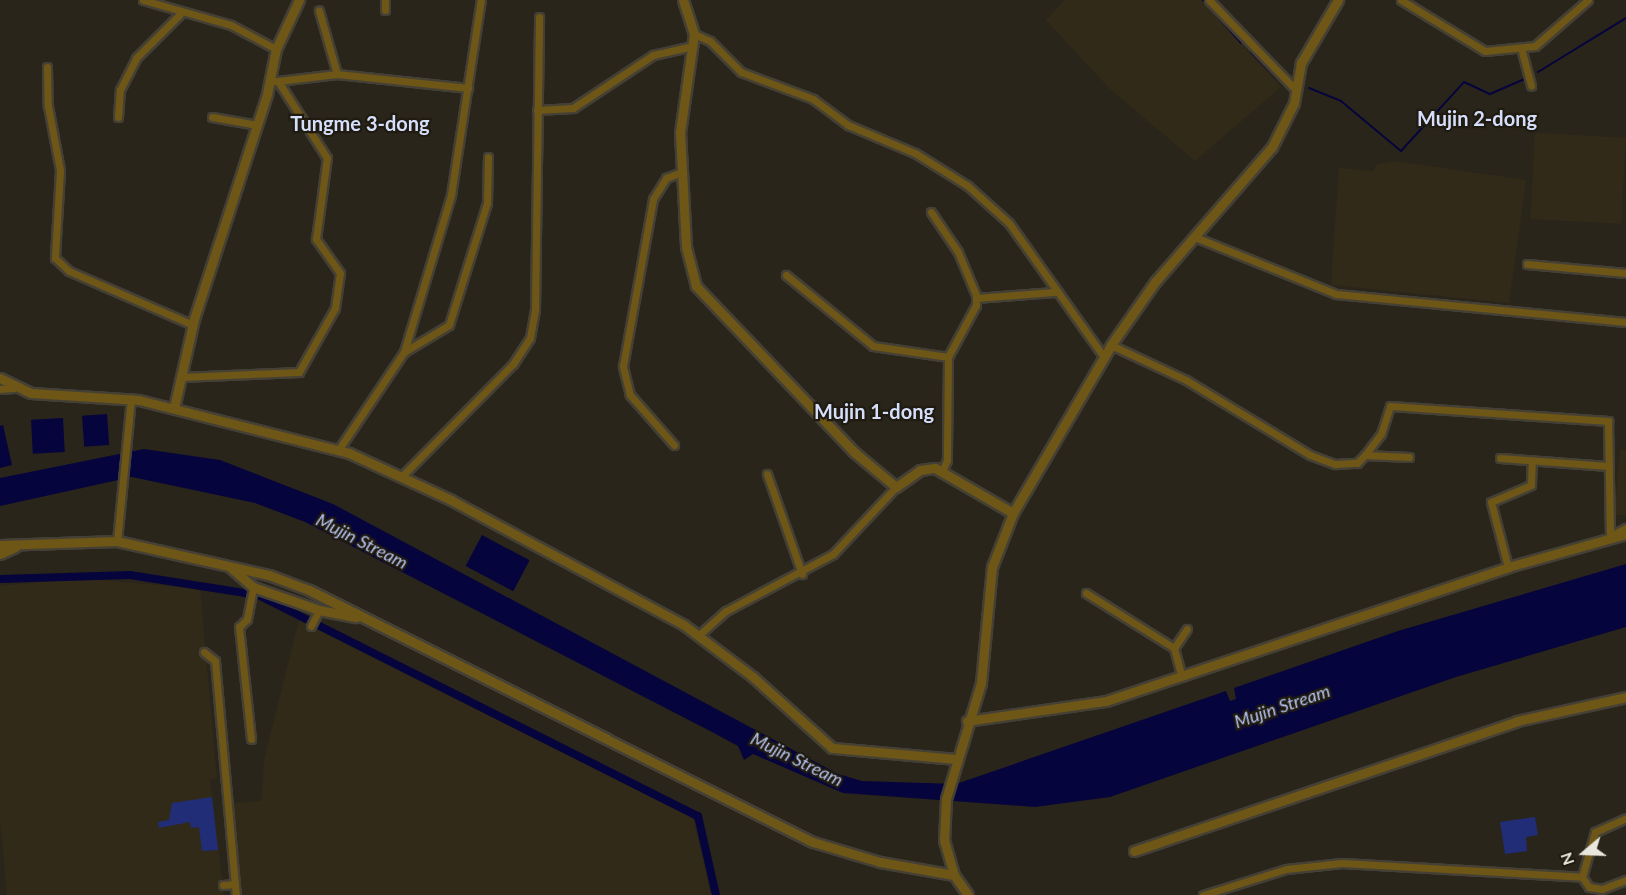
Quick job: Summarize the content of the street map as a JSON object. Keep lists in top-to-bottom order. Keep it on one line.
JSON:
{"districts":["Mujin 2-dong","Tungme 3-dong","Mujin 1-dong"],"water":["Mujin Stream"],"north":"left"}
